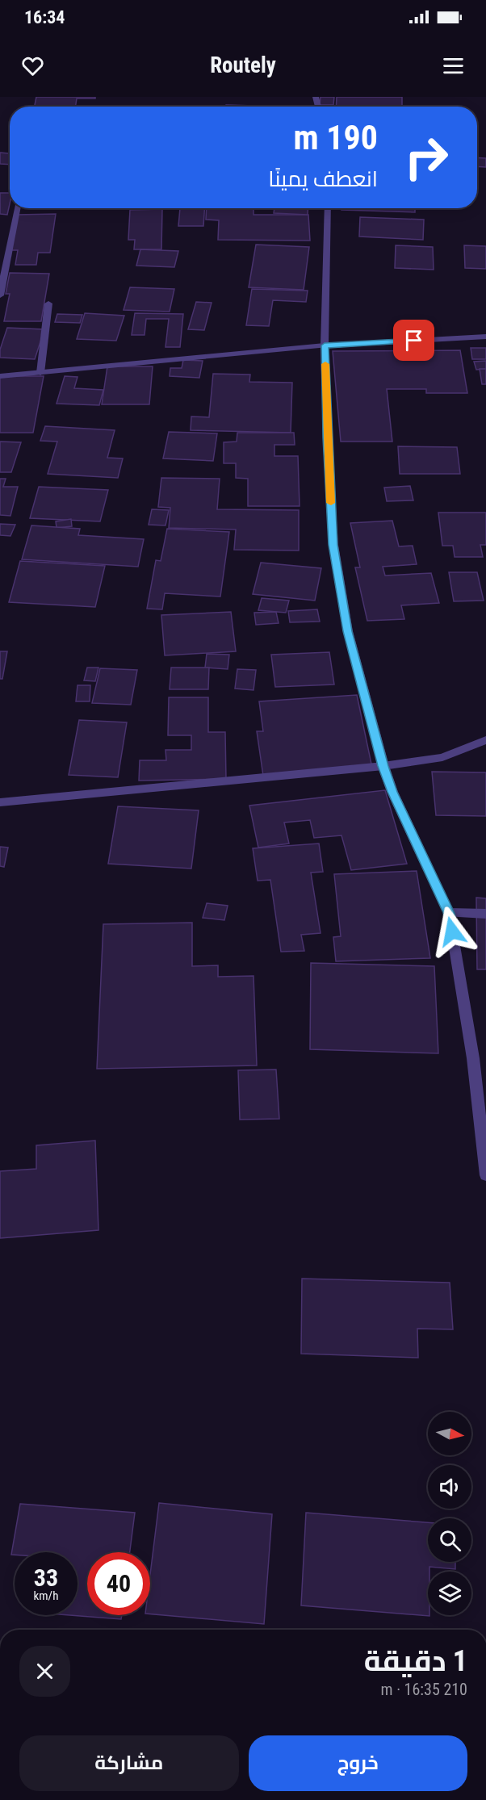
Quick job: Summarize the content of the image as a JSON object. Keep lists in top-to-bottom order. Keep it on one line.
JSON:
{"north":"right","page":{"status":"16:34","header":"Routely","turn":["190 m","انعطف يمينًا"],"speed":"33 km/h","limit":"40","heading":["1 دقيقة","210 m · 16:35"],"buttons":["خروج","مشاركة"]}}
